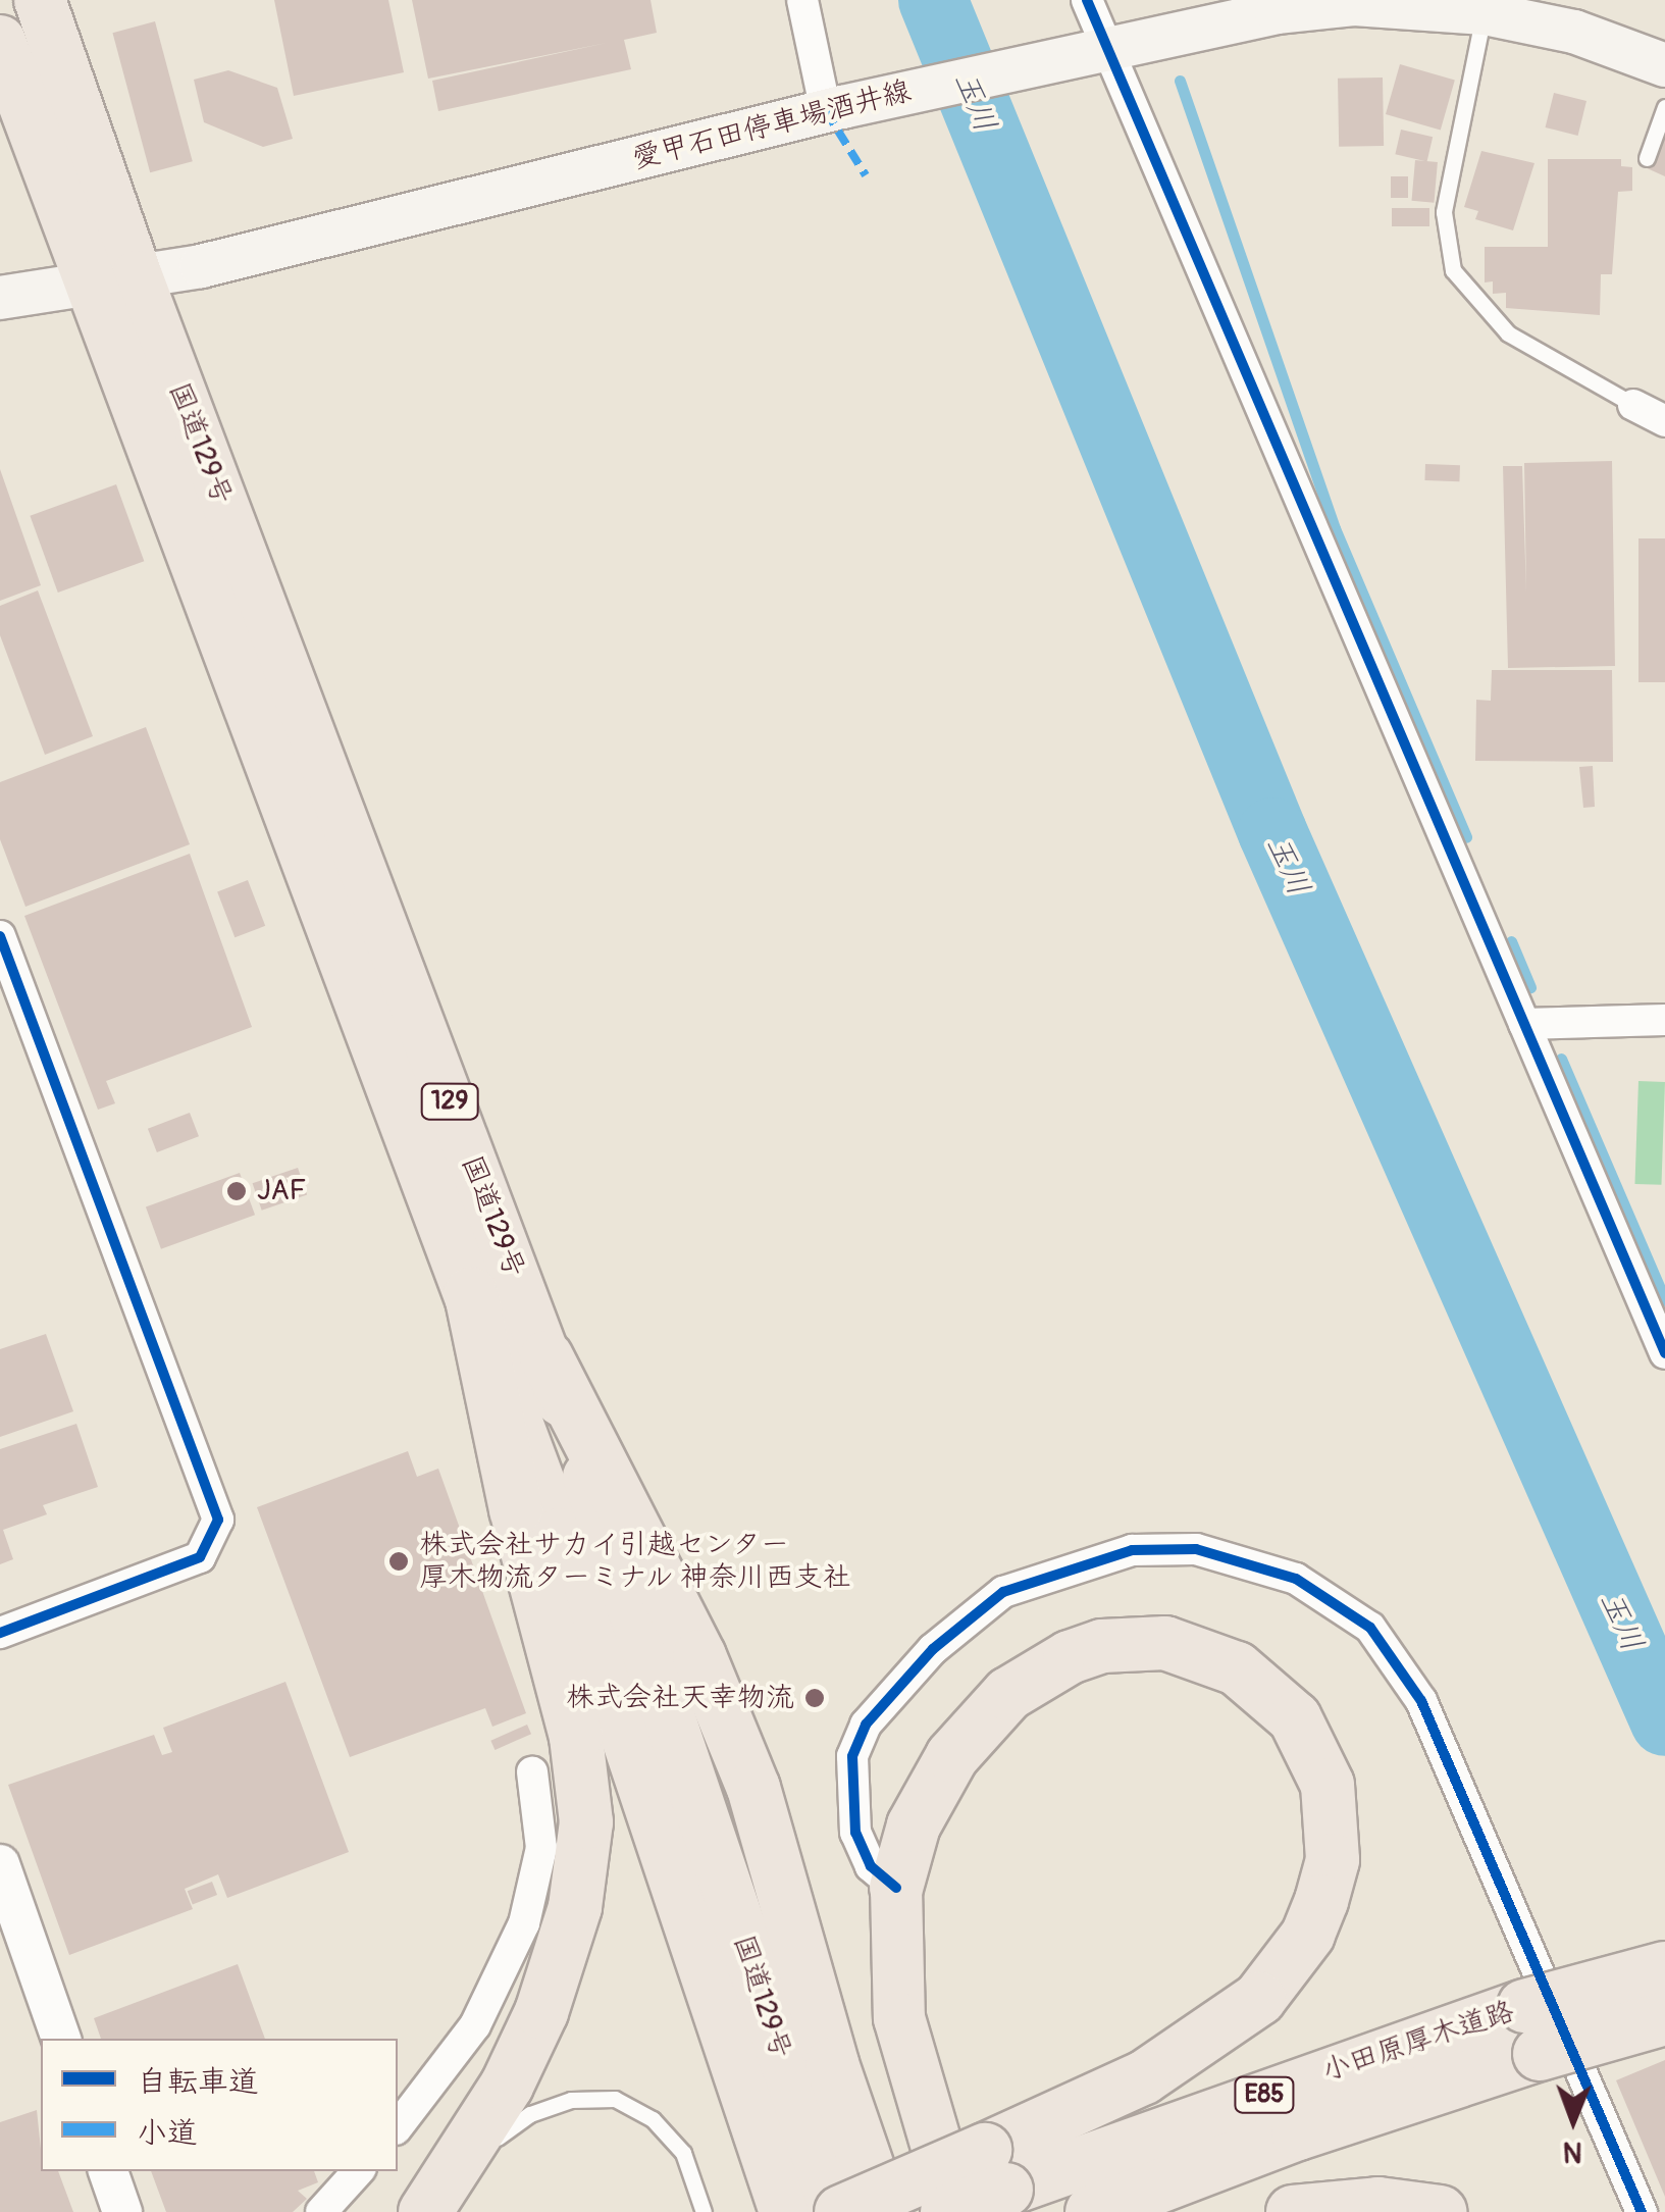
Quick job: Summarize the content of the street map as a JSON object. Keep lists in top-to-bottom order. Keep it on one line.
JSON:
{"streets":{"highway":["国道129号","129","小田原厚木道路","E85"],"main road":["愛甲石田停車場酒井線"]},"crossings":[["愛甲石田停車場酒井線","国道129号"]],"water":["玉川"],"places":["JAF","株式会社サカイ引越センター 厚木物流ターミナル 神奈川西支社","株式会社天幸物流"],"legend":["自転車道","小道"],"north":"bottom"}
